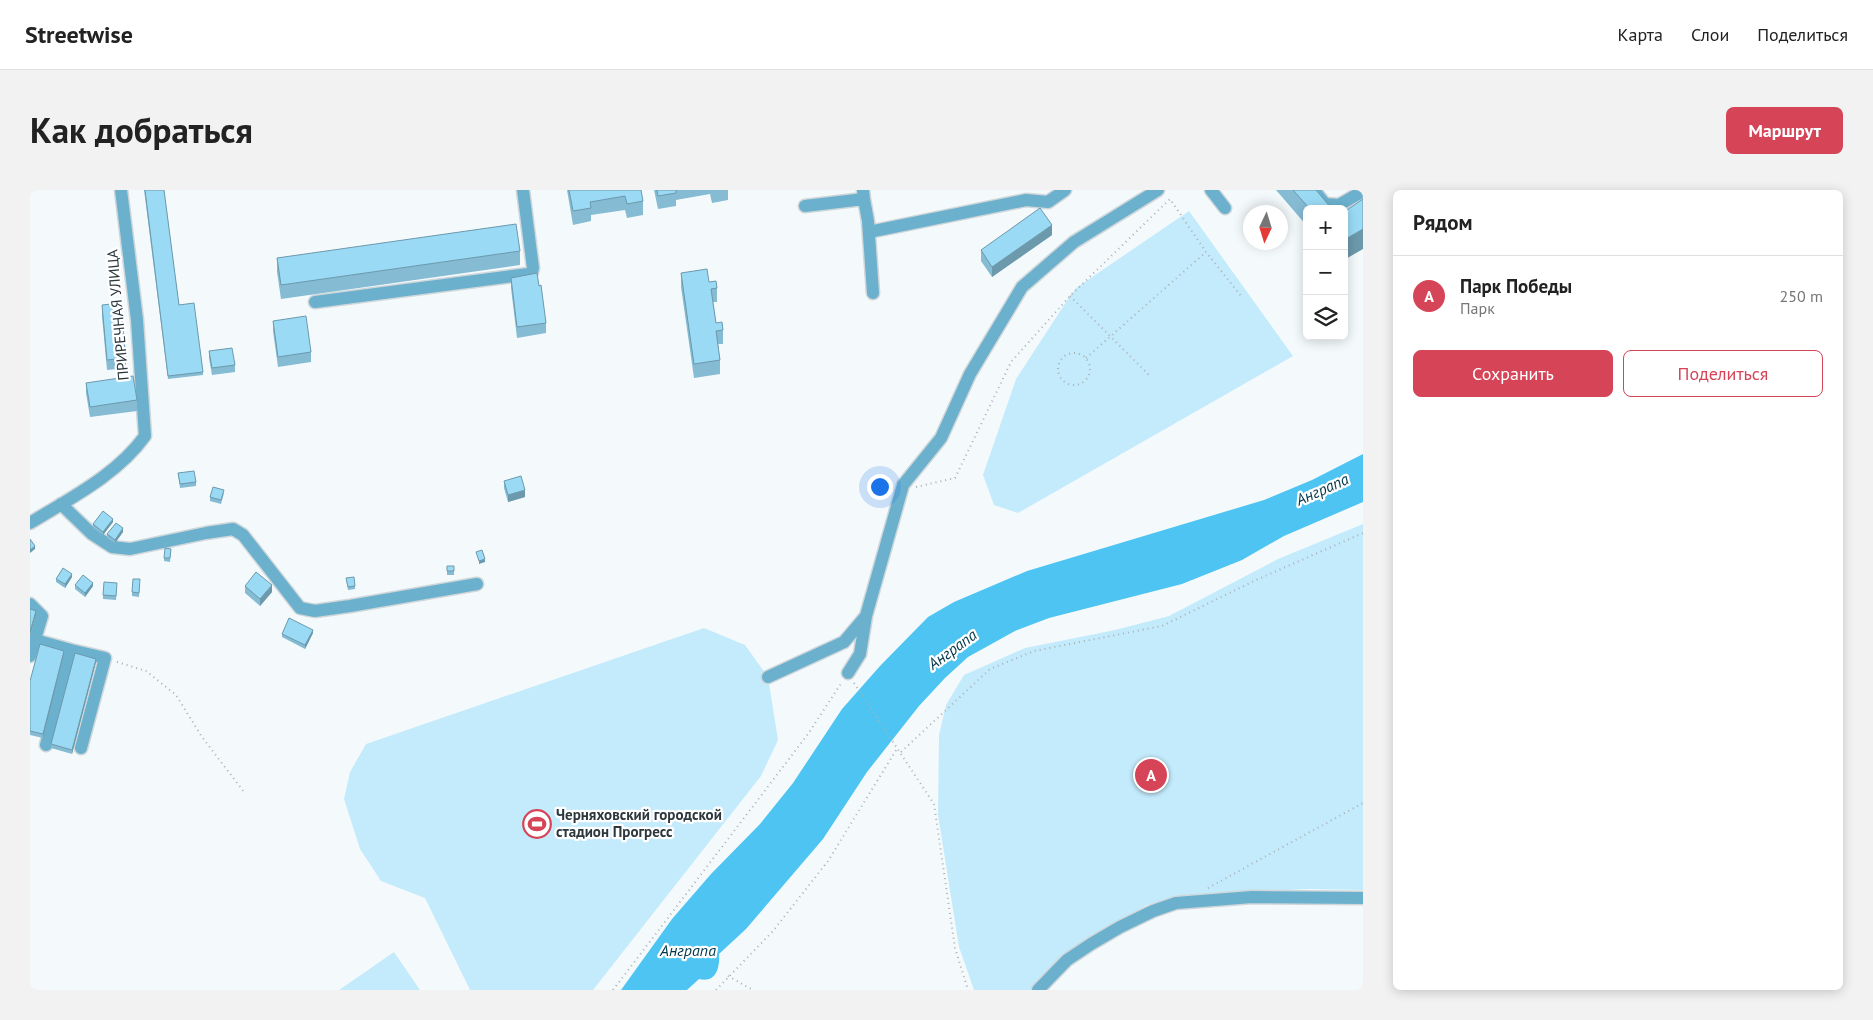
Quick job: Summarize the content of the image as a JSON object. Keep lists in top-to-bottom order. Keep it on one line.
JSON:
{"streets":{"street":["ПРИРЕЧНАЯ УЛИЦА"]},"water":["Анграпа"],"places":{"sports":["Черняховский городской стадион Прогресс"]},"north":"bottom","page":{"header":"Streetwise","nav":["Карта","Слои","Поделиться"],"title":"Как добраться","buttons":["Маршрут",["Сохранить","Поделиться"]],"heading":"Рядом","map_buttons":["+","−"],"list":[{"mark":"A","name":"Парк Победы","note":"Парк","value":"250 m"}],"pins":"A"}}
